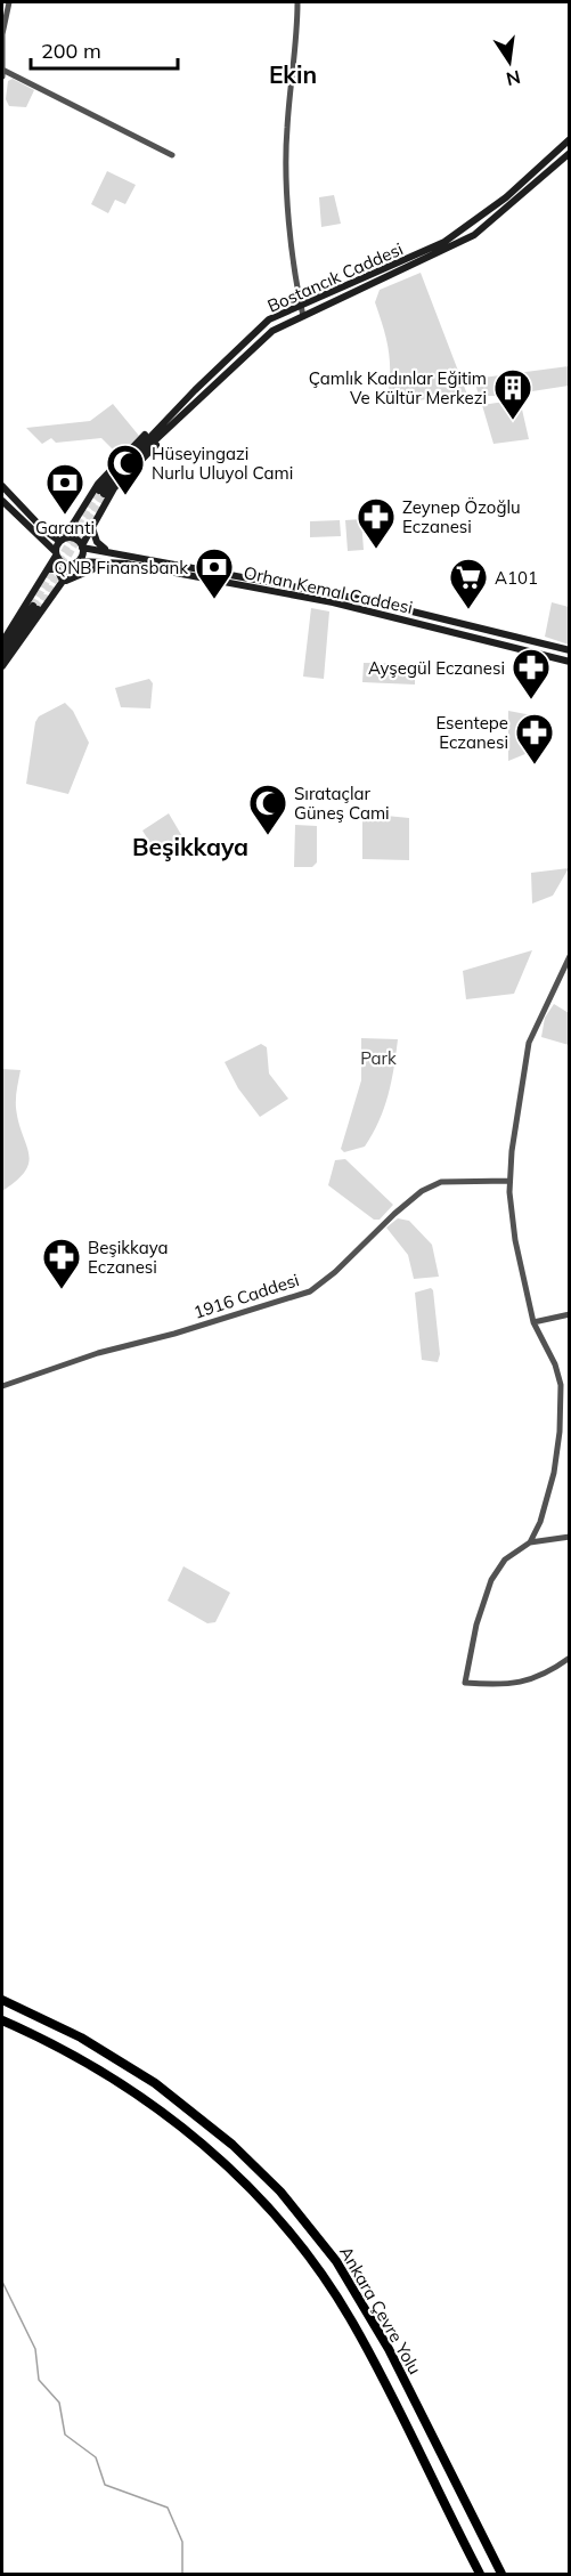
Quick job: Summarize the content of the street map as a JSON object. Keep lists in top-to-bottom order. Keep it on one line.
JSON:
{"streets":{"highway":["Ankara Çevre Yolu"],"main road":["Bostancık Caddesi","Orhan Kemal Caddesi"],"street":["1916 Caddesi"]},"districts":["Ekin","Beşikkaya"],"parks":["Park"],"places":{"building":["Çamlık Kadınlar Eğitim Ve Kültür Merkezi"],"mosque":["Hüseyingazi Nurlu Uluyol Cami","Sırataçlar Güneş Cami"],"bank":["Garanti","QNB Finansbank"],"pharmacy":["Zeynep Özoğlu Eczanesi","Ayşegül Eczanesi","Esentepe Eczanesi","Beşikkaya Eczanesi"],"supermarket":["A101"]},"scale_bar":"200 m","north":"bottom"}
